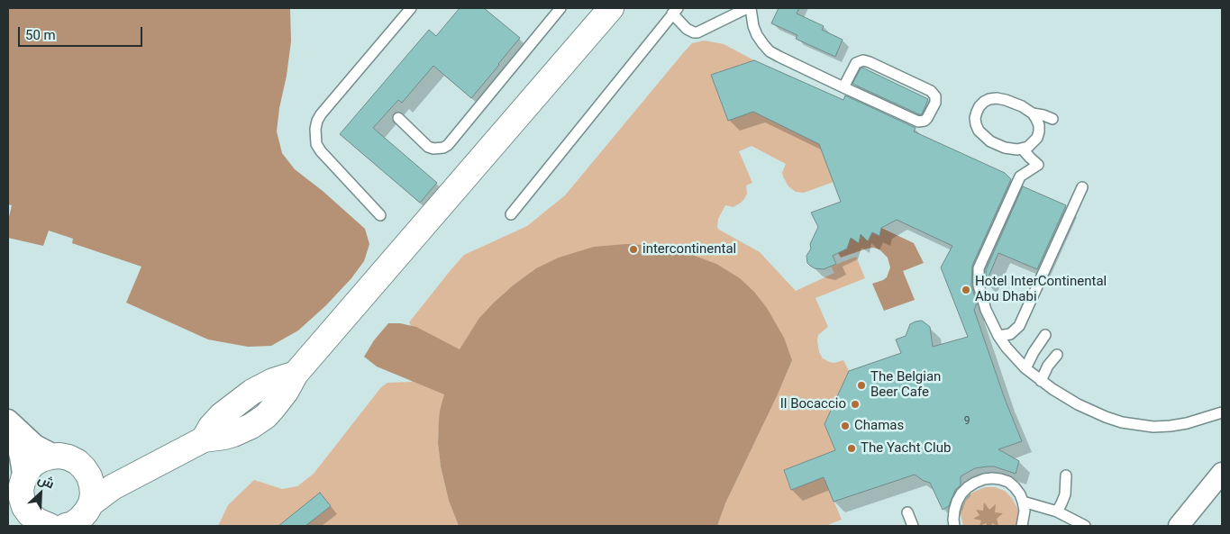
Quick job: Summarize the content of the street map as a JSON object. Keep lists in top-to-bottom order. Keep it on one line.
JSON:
{"places":["intercontinental","Hotel InterContinental Abu Dhabi","The Belgian Beer Cafe","Il Bocaccio","Chamas","The Yacht Club"],"house_numbers":["9"],"scale_bar":"50 m","north":"top right"}
